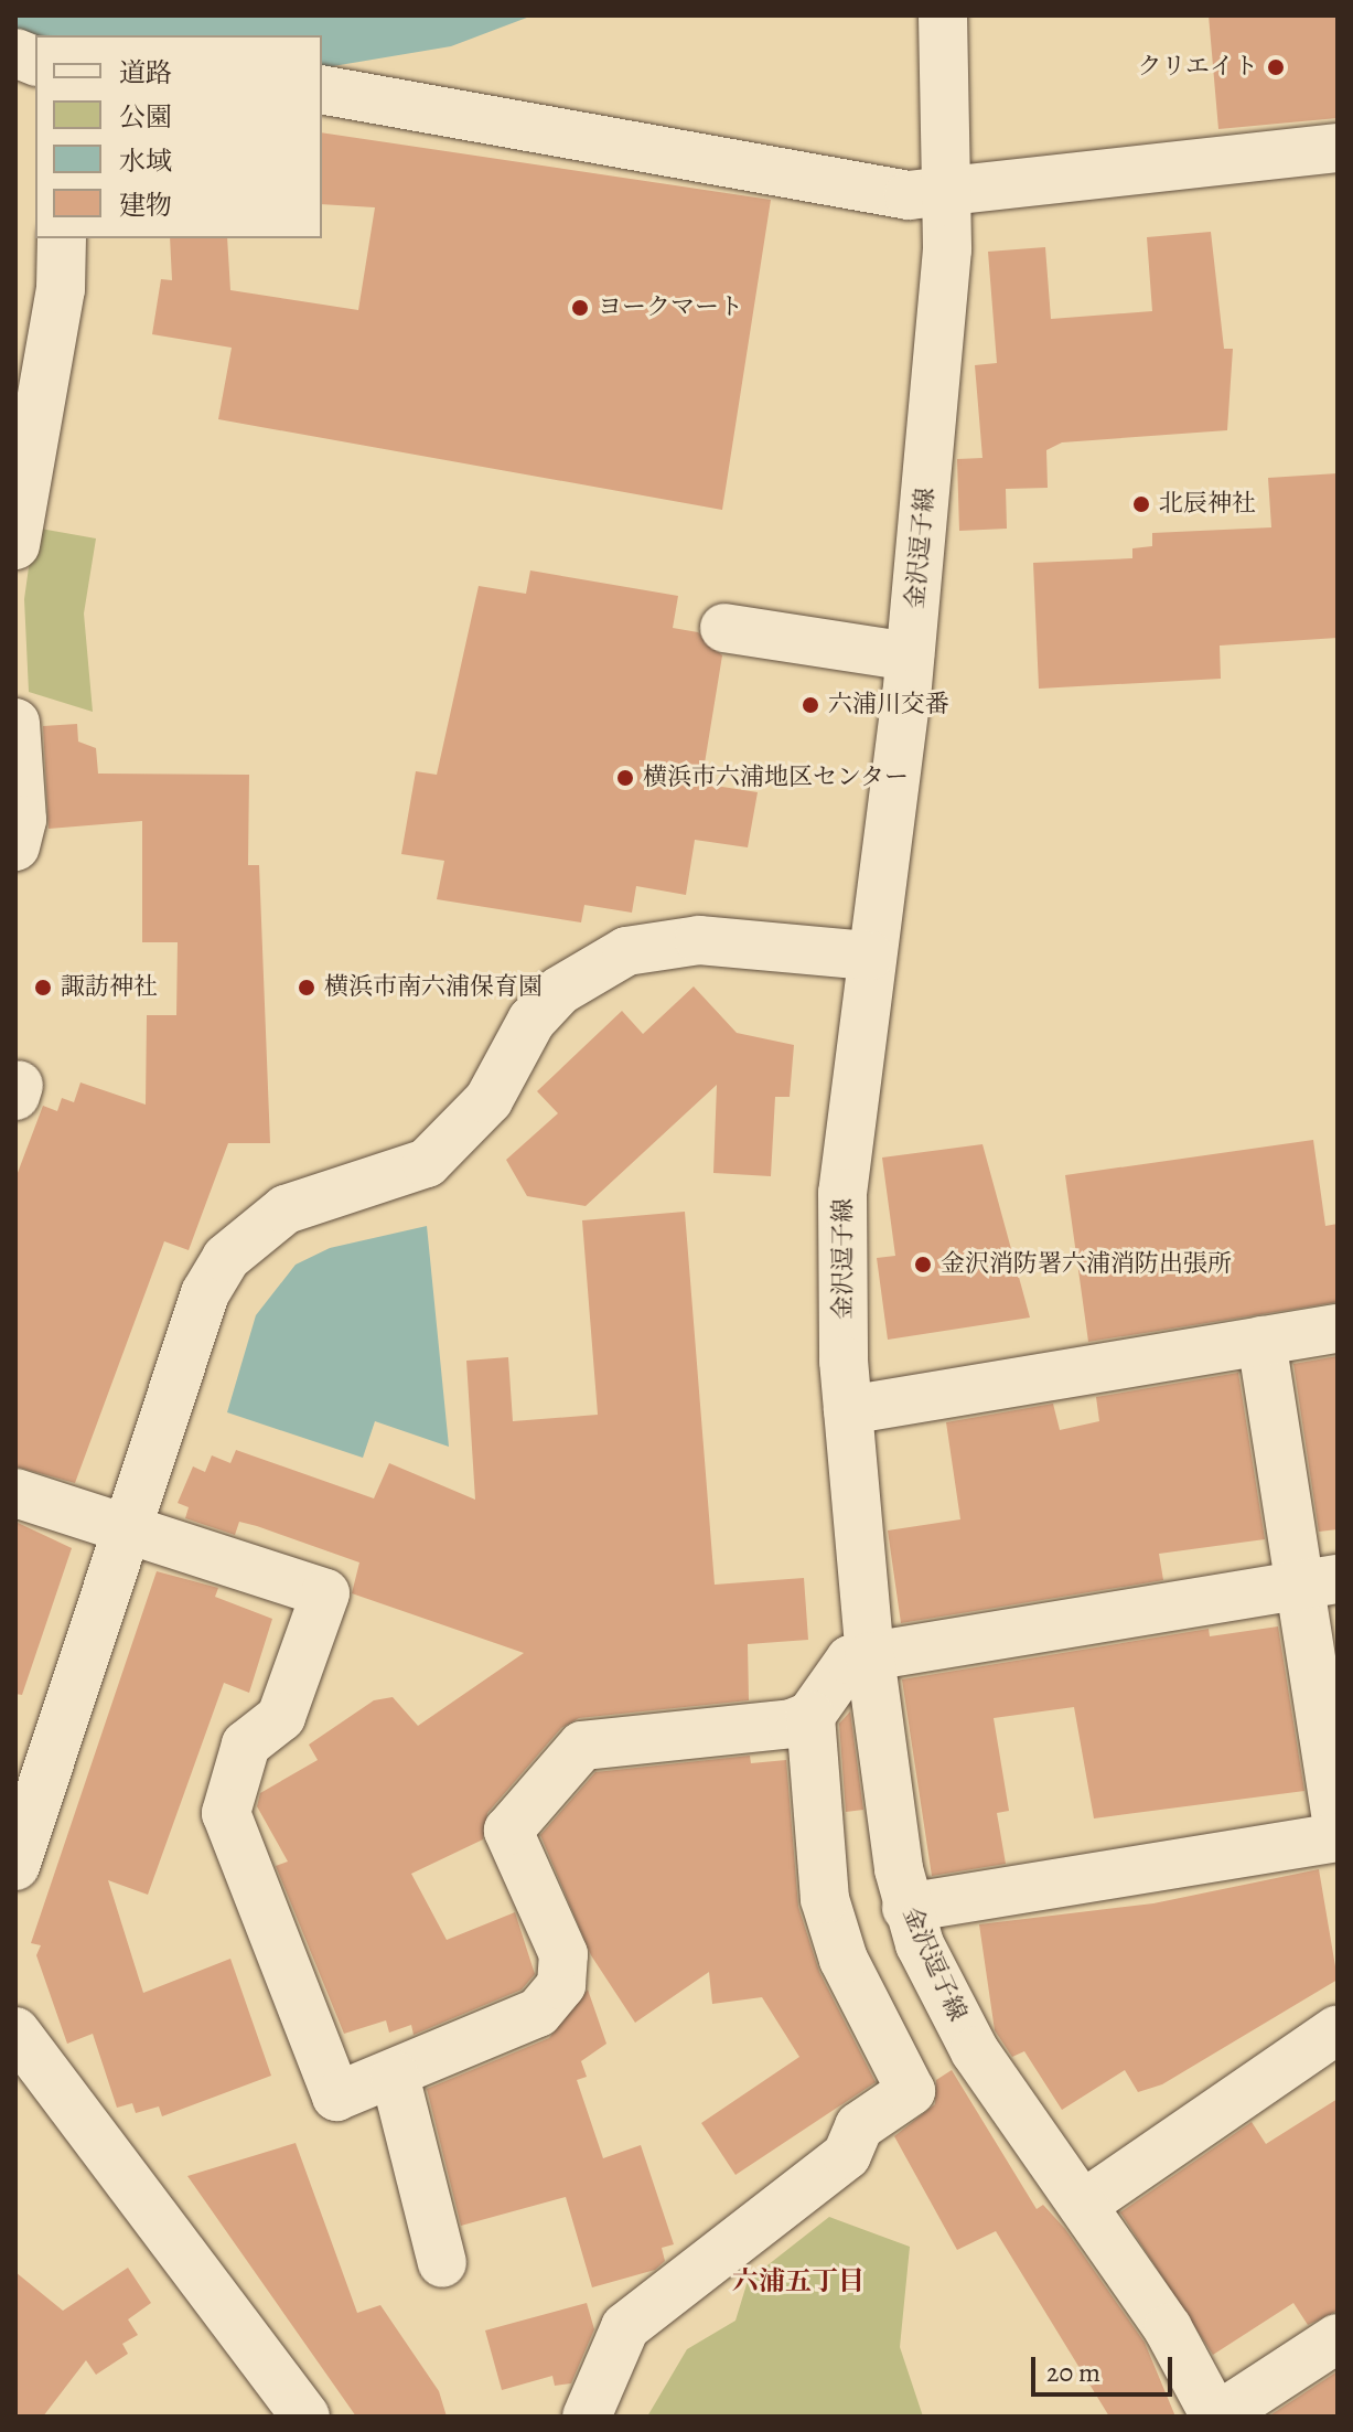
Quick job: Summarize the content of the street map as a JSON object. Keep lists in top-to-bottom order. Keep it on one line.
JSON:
{"streets":{"street":["金沢逗子線"]},"districts":["六浦五丁目"],"places":["クリエイト","ヨークマート","北辰神社","六浦川交番","横浜市六浦地区センター","諏訪神社","横浜市南六浦保育園","金沢消防署六浦消防出張所"],"legend":["道路","公園","水域","建物"],"scale_bar":"20 m"}
